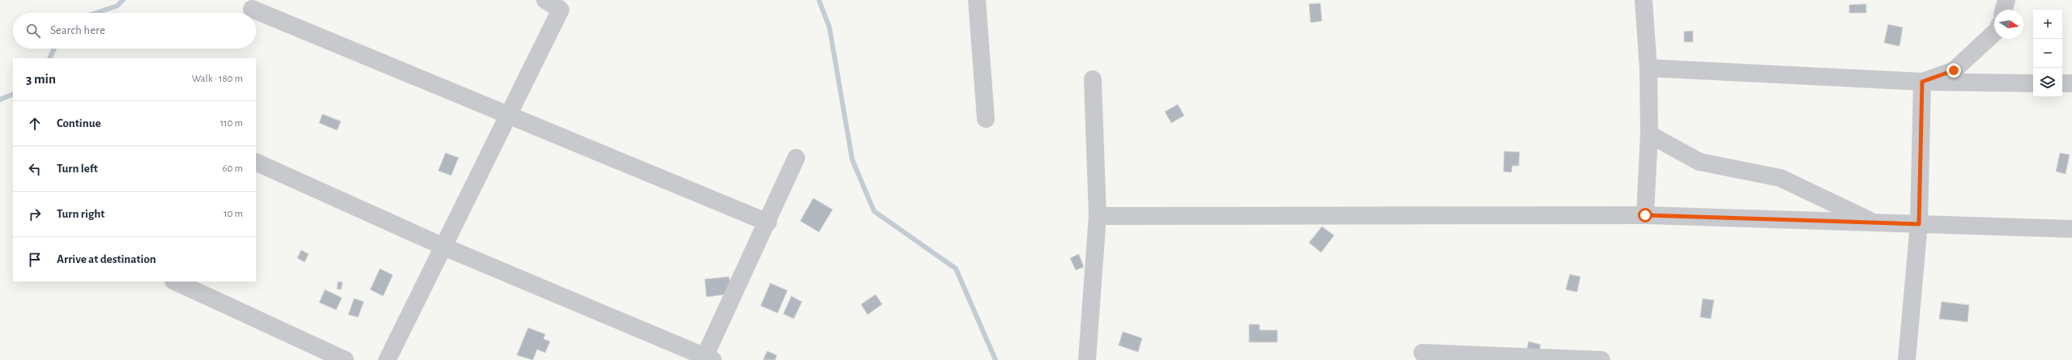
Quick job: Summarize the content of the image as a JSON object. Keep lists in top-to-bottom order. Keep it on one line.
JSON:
{"north":"right","page":{"map_buttons":["+","−"],"search":"Search here","heading":["3 min","Walk · 180 m"],"list":[["Continue","110 m"],["Turn left","60 m"],["Turn right","10 m"],"Arrive at destination"]}}
